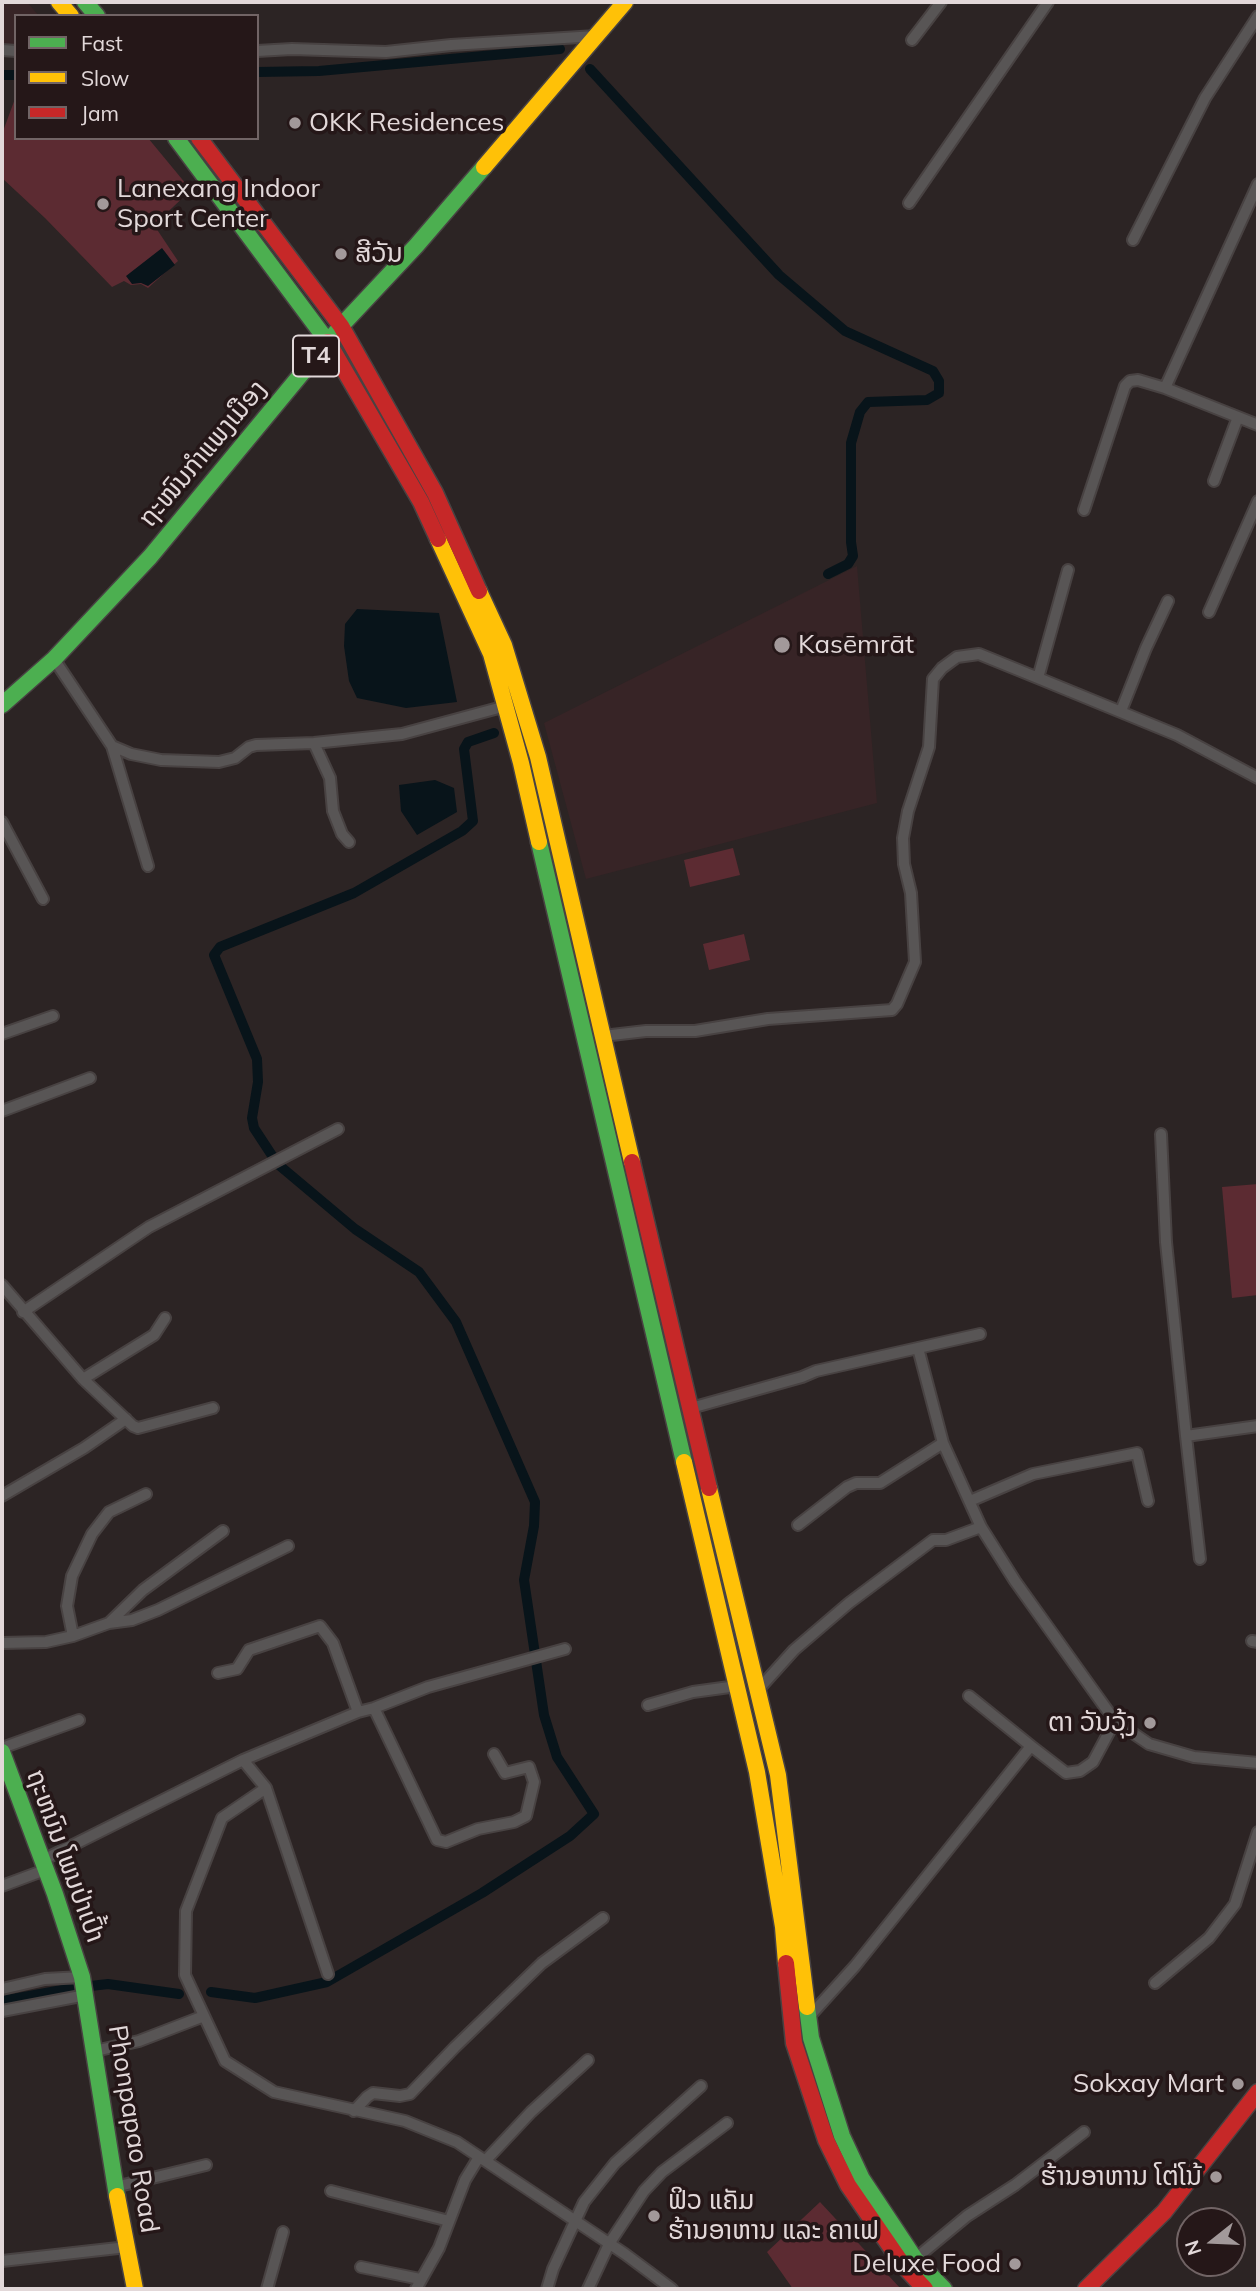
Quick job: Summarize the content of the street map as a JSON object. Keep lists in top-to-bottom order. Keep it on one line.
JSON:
{"streets":{"street":["T4","ຖະໜົນກຳແພງເມືອງ","ຖະຫນົນ ໂພນປ່າເປົ້າ","Phonpapao Road"]},"crossings":[["ຖະຫນົນ ໂພນປ່າເປົ້າ","Phonpapao Road"]],"places":["OKK Residences","Lanexang Indoor Sport Center","ສີວັນ","Kasēmrāt","ຕາ ວັນວຸ້ງ","Sokxay Mart","ຮ້ານອາຫານ ໂຕ່ໂນ້","ຟິວ ແຄັມ ຮ້ານອາຫານ ແລະ ຄາເຟ","Deluxe Food"],"legend":["Fast","Slow","Jam"],"north":"left"}
